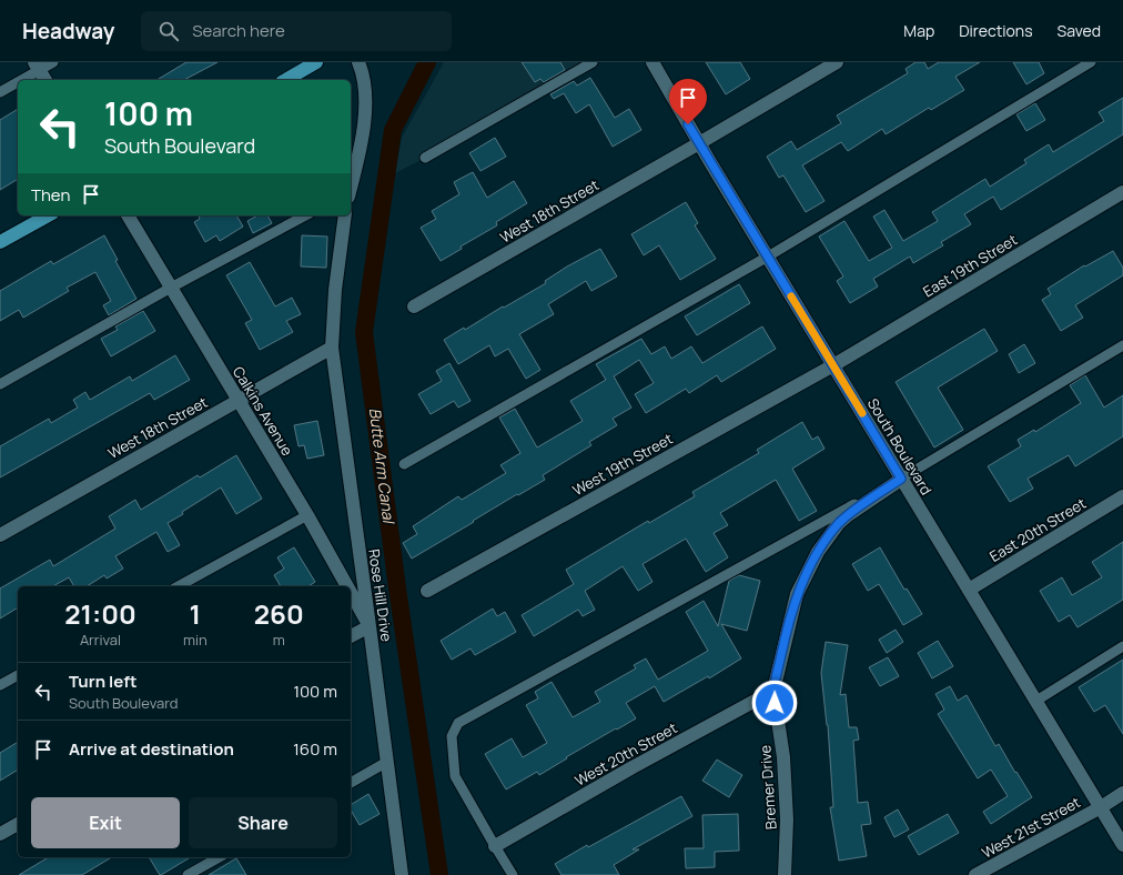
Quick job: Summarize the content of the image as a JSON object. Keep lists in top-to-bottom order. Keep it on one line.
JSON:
{"streets":{"street":["West 18th Street","East 19th Street","Calkins Avenue","South Boulevard","West 19th Street","East 20th Street","Rose Hill Drive","West 20th Street","Bremer Drive","West 21st Street"]},"crossings":[["West 18th Street","Calkins Avenue"],["West 18th Street","South Boulevard"],["West 18th Street","Rose Hill Drive"],["East 19th Street","South Boulevard"],["East 19th Street","West 19th Street"],["Calkins Avenue","Rose Hill Drive"],["South Boulevard","West 19th Street"],["South Boulevard","East 20th Street"],["South Boulevard","Bremer Drive"],["South Boulevard","West 21st Street"],["West 20th Street","Bremer Drive"]],"water":["Butte Arm Canal"],"page":{"header":"Headway","search":"Search here","nav":["Map","Directions","Saved"],"turn":["100 m","South Boulevard"],"then":"Then","eta":["21:00","Arrival","1","min","260","m"],"list":[{"name":"Turn left","note":"South Boulevard","value":"100 m"},{"name":"Arrive at destination","value":"160 m"}],"buttons":["Exit","Share"]}}
